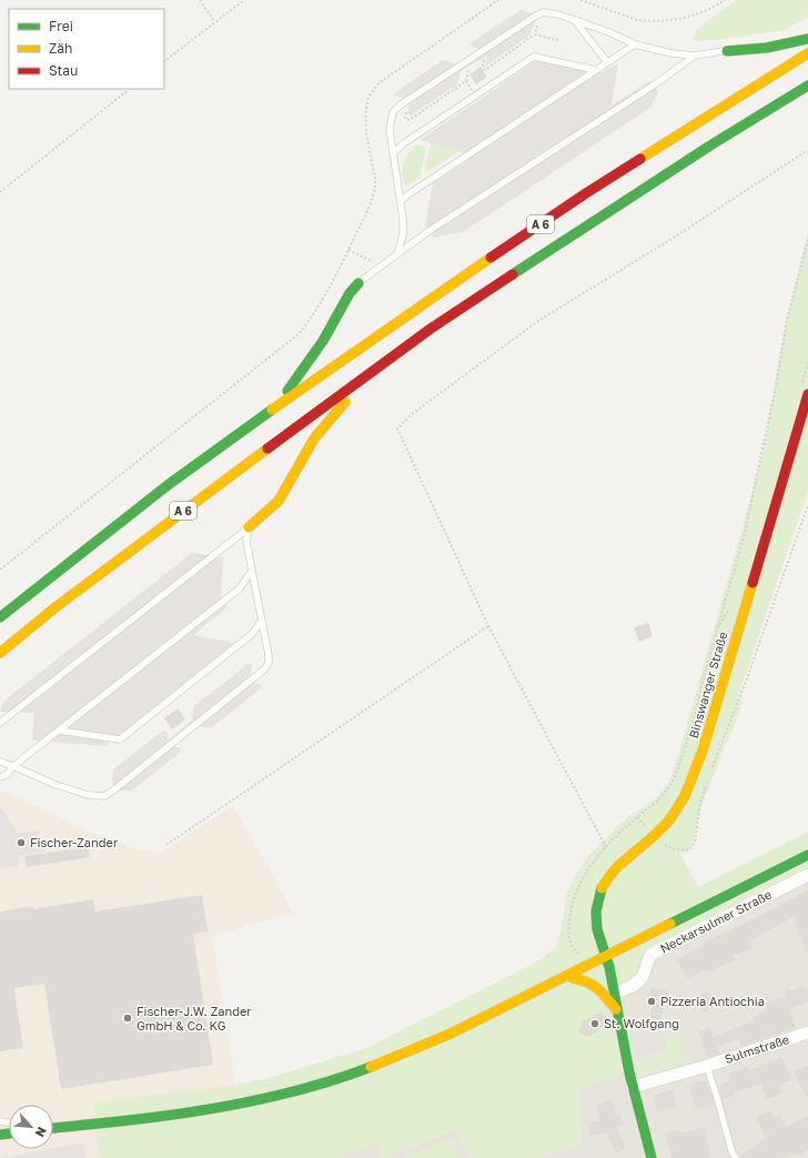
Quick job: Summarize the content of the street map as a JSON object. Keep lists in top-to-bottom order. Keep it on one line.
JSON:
{"streets":{"main road":["A 6","Binswanger Straße"],"street":["Neckarsulmer Straße","Sulmstraße"]},"crossings":[["Binswanger Straße","Neckarsulmer Straße"],["Binswanger Straße","Sulmstraße"]],"places":["Fischer-Zander","Pizzeria Antiochia","Fischer-J.W. Zander GmbH & Co. KG","St. Wolfgang"],"legend":["Frei","Zäh","Stau"],"north":"bottom right"}
